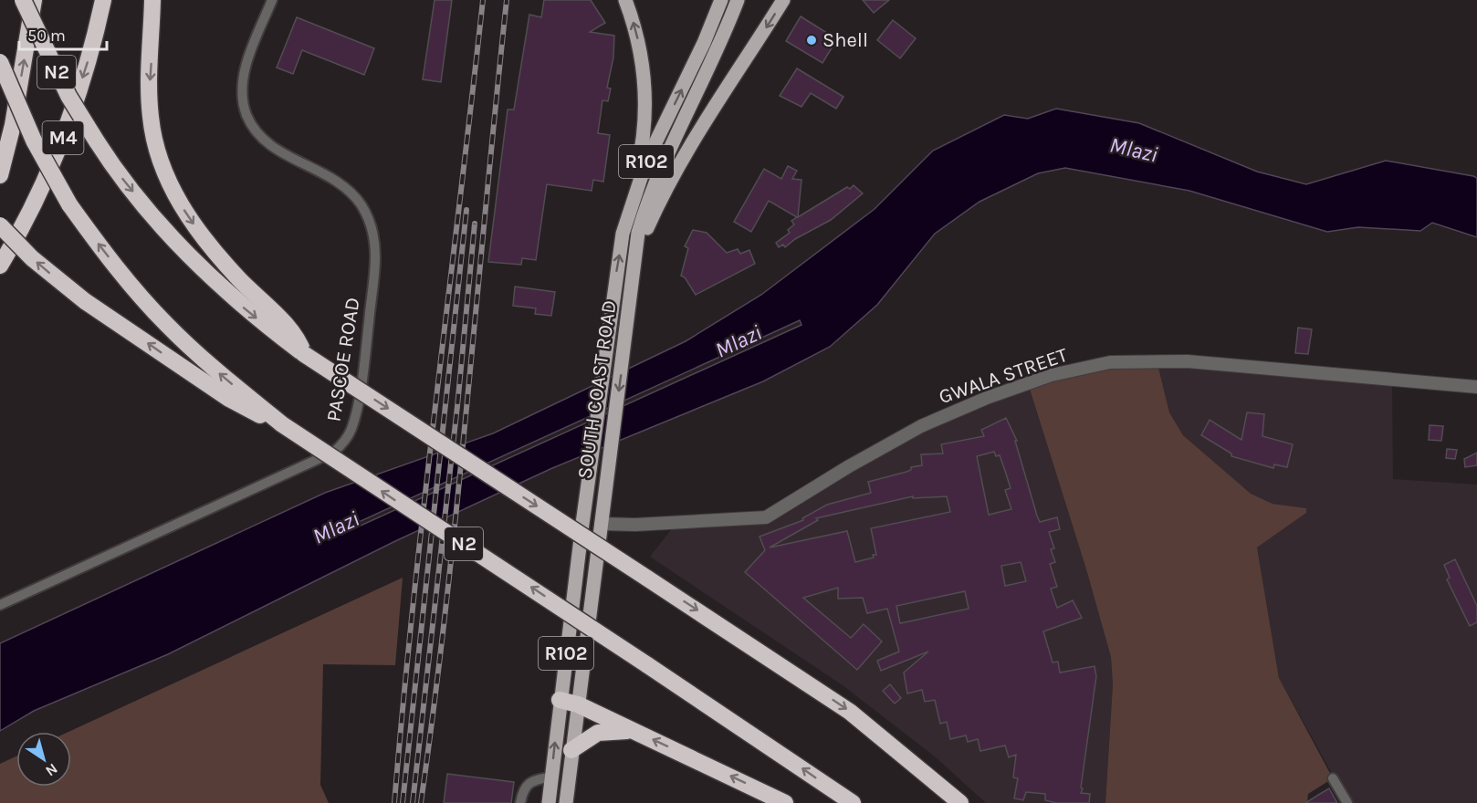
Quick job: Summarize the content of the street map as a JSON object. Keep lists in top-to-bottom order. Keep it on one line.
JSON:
{"streets":{"highway":["N2","M4"],"main road":["R102","SOUTH COAST ROAD"],"street":["PASCOE ROAD","GWALA STREET"]},"crossings":[["GWALA STREET","SOUTH COAST ROAD"]],"water":["Mlazi"],"places":["Shell"],"scale_bar":"50 m","north":"bottom right"}
